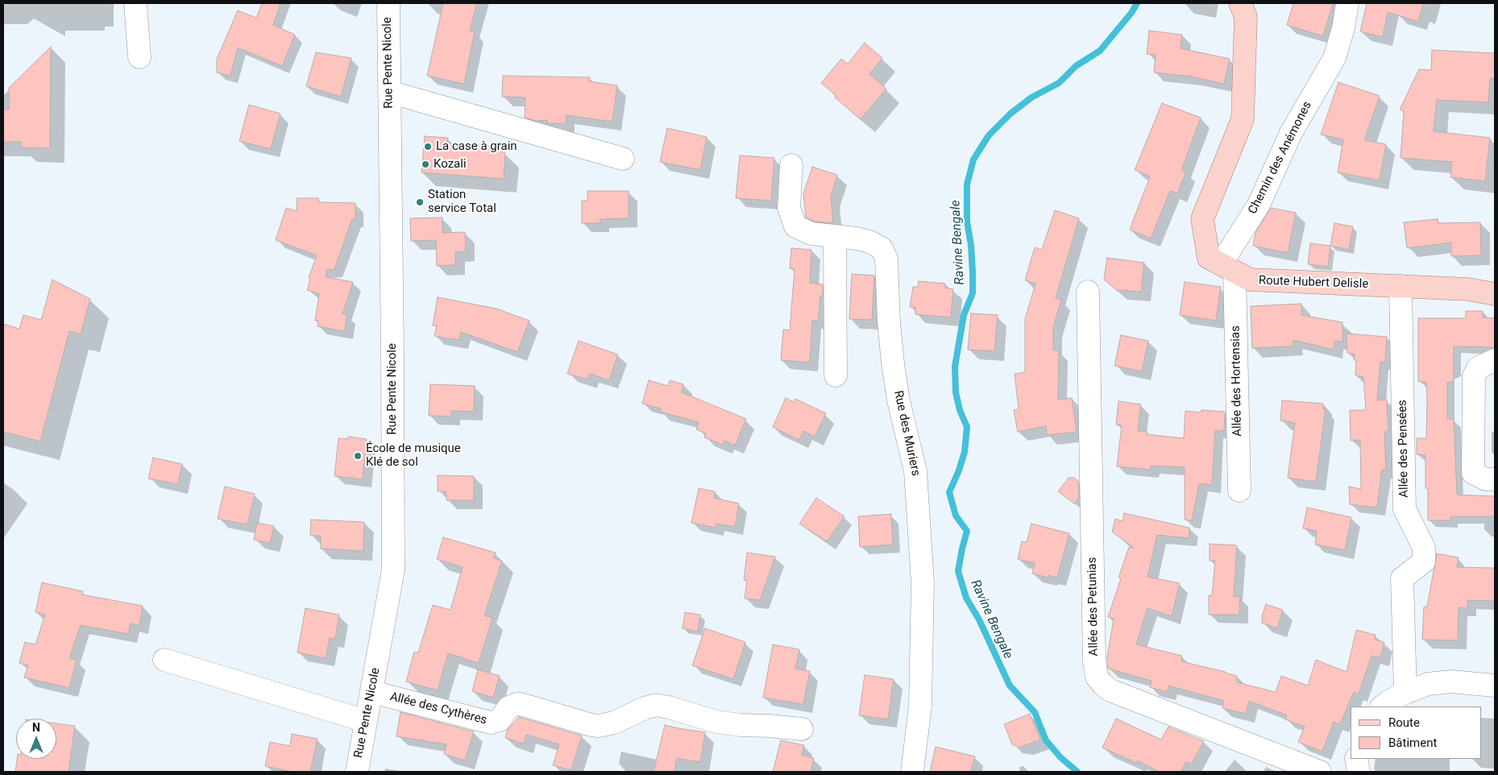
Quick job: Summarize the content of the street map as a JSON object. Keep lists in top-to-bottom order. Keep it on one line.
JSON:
{"streets":{"main road":["Route Hubert Delisle"],"street":["Rue Pente Nicole","Chemin des Anémones","Allée des Hortensias","Rue des Muriers","Allée des Pensées","Allée des Petunias","Allée des Cythères"]},"crossings":[["Rue Pente Nicole","Allée des Cythères"],["Chemin des Anémones","Route Hubert Delisle"],["Chemin des Anémones","Allée des Hortensias"],["Route Hubert Delisle","Allée des Hortensias"],["Route Hubert Delisle","Allée des Pensées"]],"water":["Ravine Bengale"],"places":["La case à grain","Kozali","Station service Total","École de musique Klé de sol"],"legend":["Route","Bâtiment"],"north":"top"}
